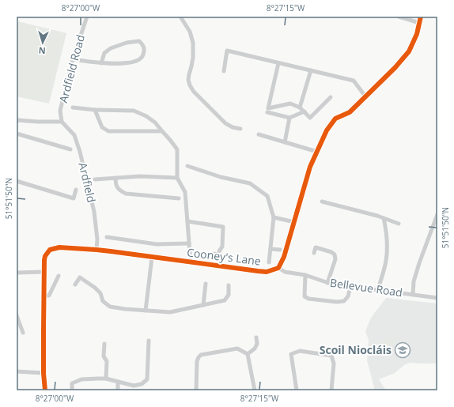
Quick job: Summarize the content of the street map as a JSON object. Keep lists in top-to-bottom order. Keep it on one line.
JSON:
{"streets":{"street":["Ardfield Road","Ardfield","Cooney's Lane","Bellevue Road"]},"crossings":[["Ardfield Road","Ardfield"],["Ardfield","Cooney's Lane"],["Cooney's Lane","Bellevue Road"]],"places":{"school or university":["Scoil Niocláis"]},"north":"bottom","coordinates":["8°27'00\"W","8°27'15\"W","51°51'50\"N"]}
